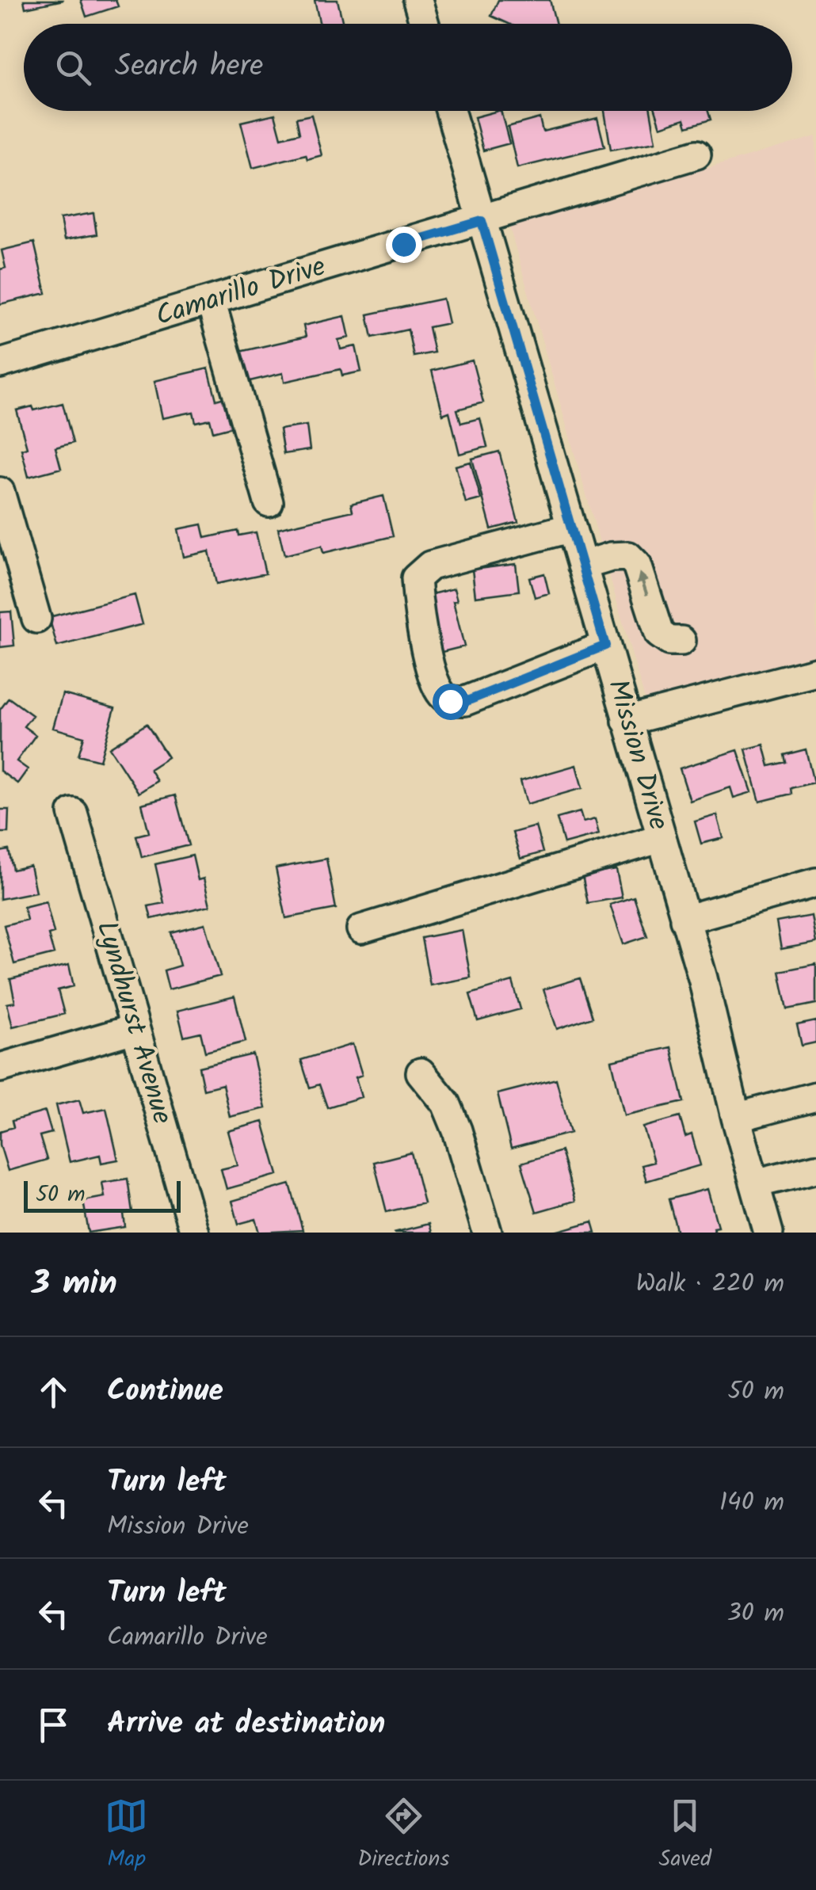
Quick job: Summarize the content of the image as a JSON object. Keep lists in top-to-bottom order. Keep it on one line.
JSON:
{"streets":{"street":["Camarillo Drive","Mission Drive","Lyndhurst Avenue"]},"crossings":[["Camarillo Drive","Mission Drive"]],"scale_bar":"50 m","page":{"search":"Search here","scale":"50 m","heading":["3 min","Walk · 220 m"],"list":[["Continue","50 m"],["Turn left","Mission Drive","140 m"],["Turn left","Camarillo Drive","30 m"],"Arrive at destination"],"nav":["Map","Directions","Saved"]}}
